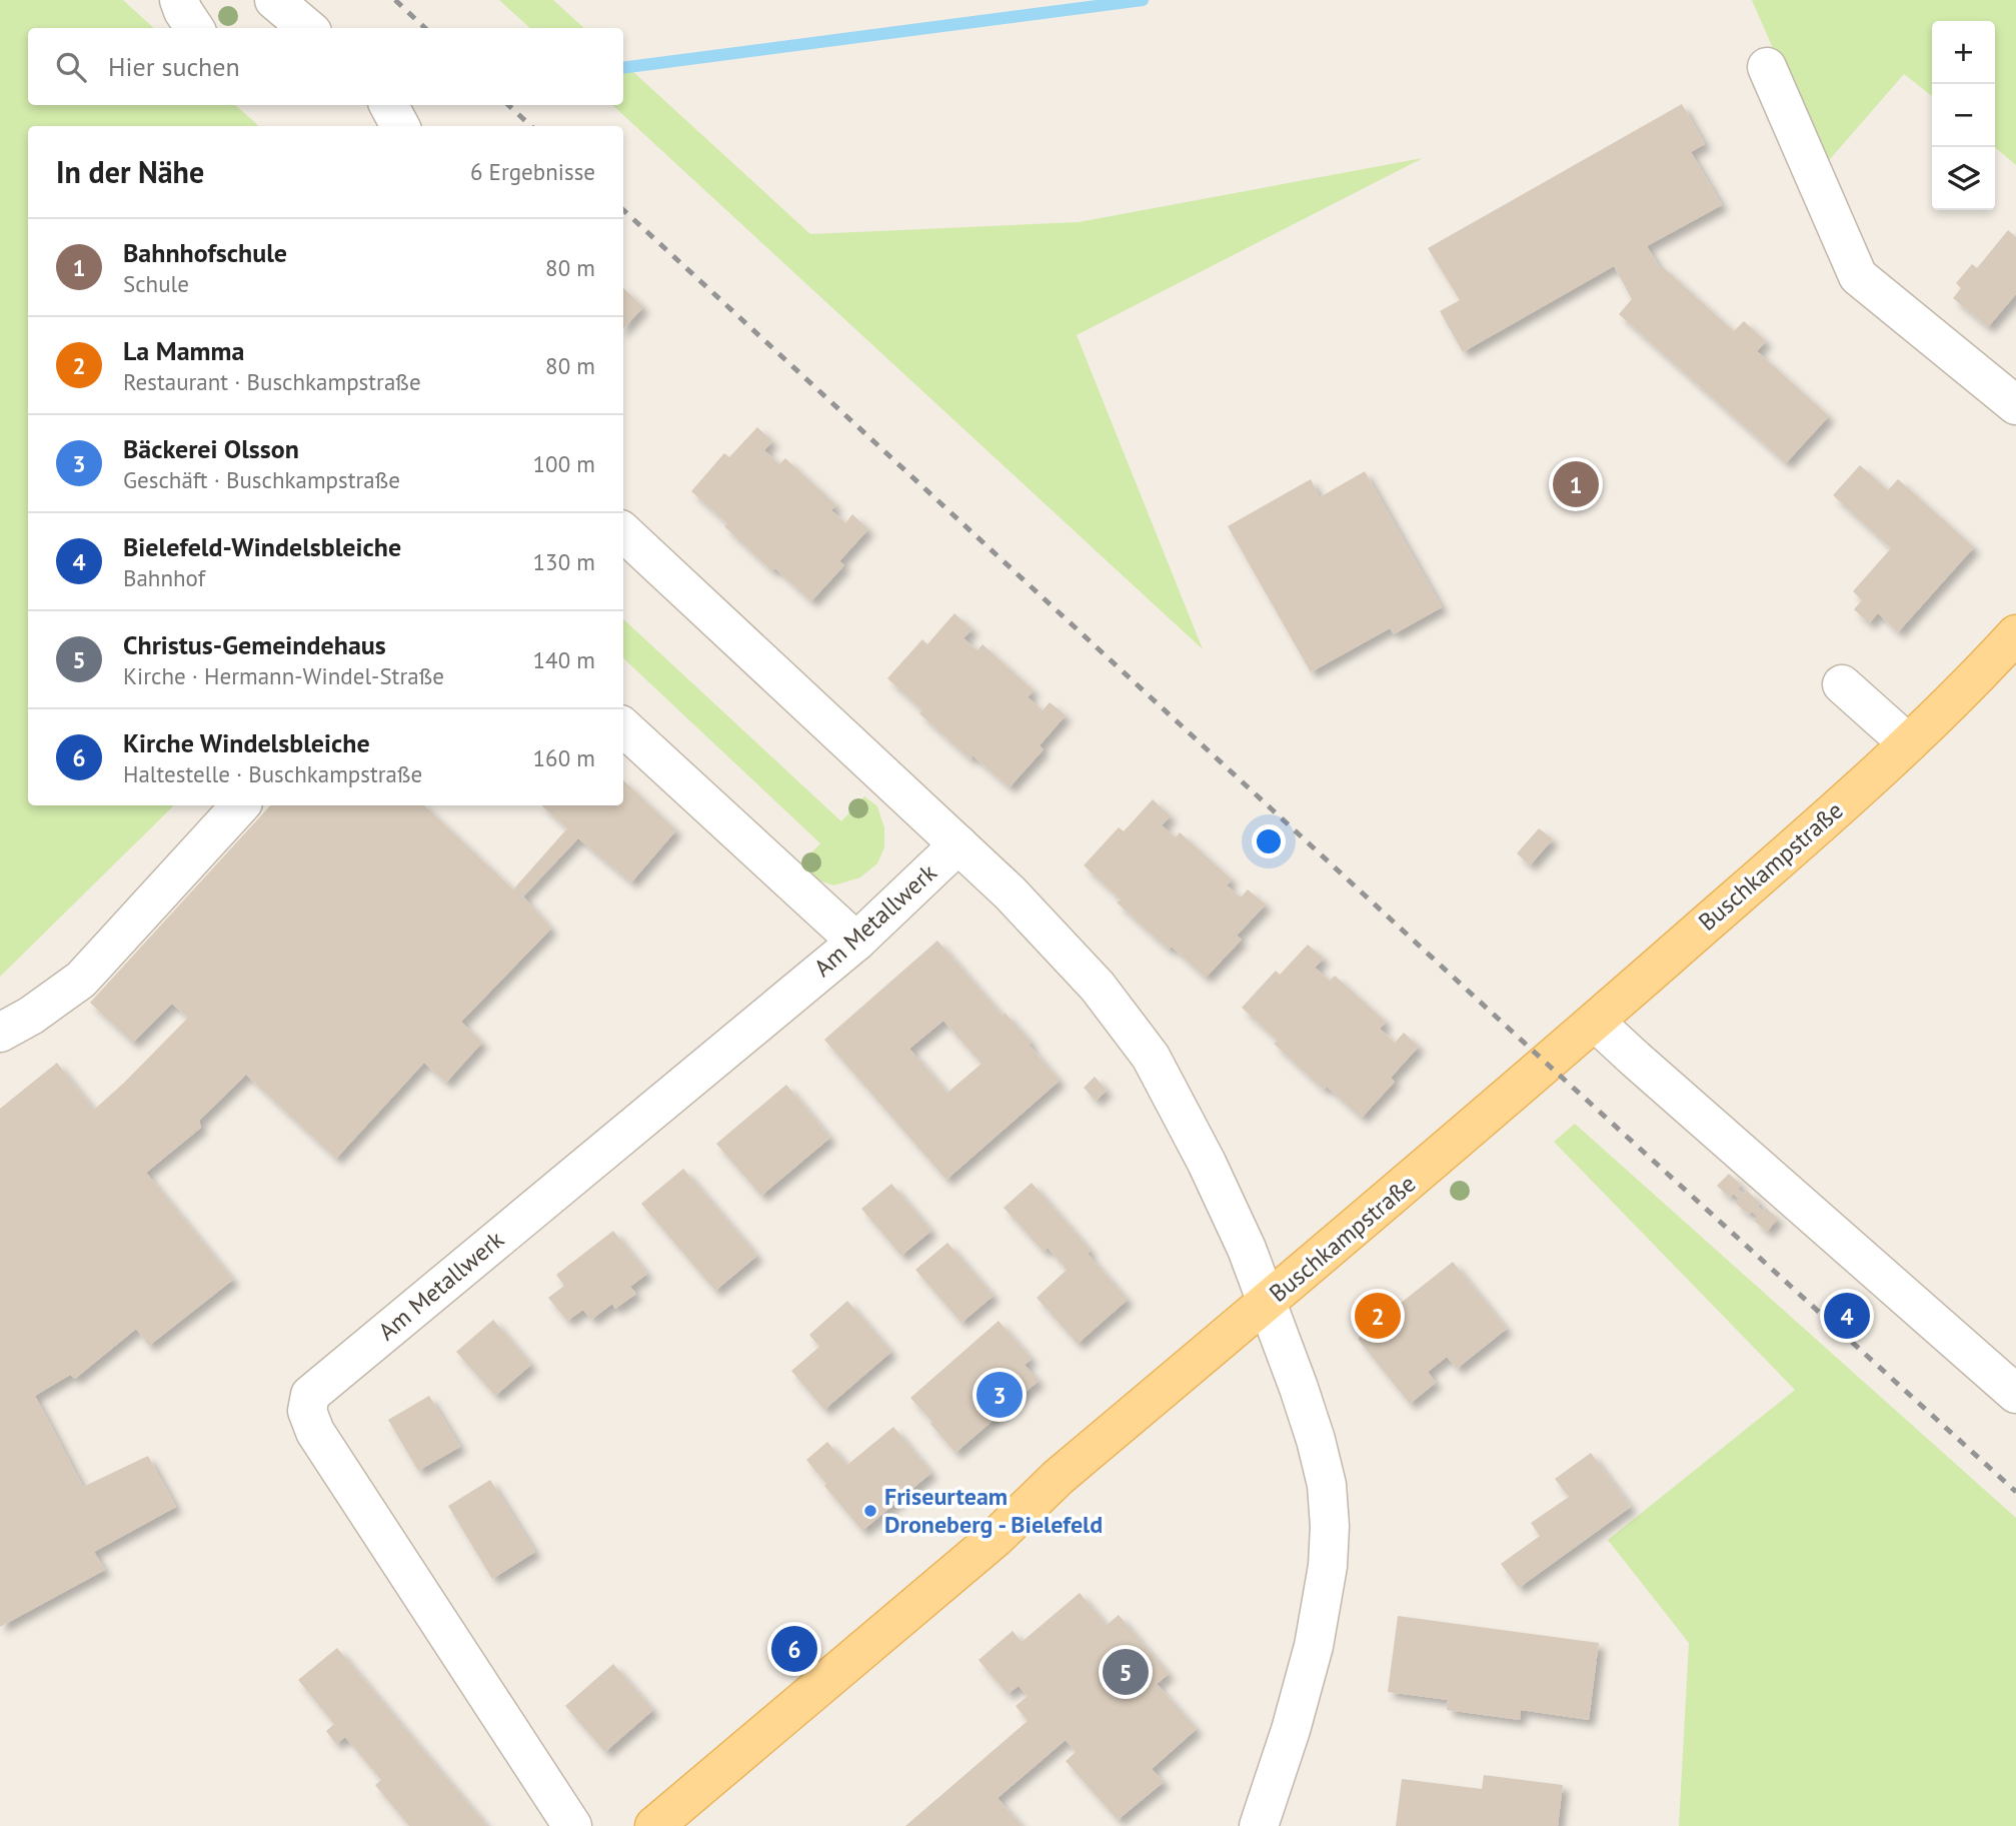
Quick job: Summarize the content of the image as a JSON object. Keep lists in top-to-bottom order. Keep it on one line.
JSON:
{"streets":{"main road":["Buschkampstraße"],"street":["Am Metallwerk"]},"crossings":[["Buschkampstraße","Am Metallwerk"]],"places":["Friseurteam Droneberg - Bielefeld"],"page":{"map_buttons":["+","−"],"search":"Hier suchen","heading":["In der Nähe","6 Ergebnisse"],"list":[{"mark":"1","name":"Bahnhofschule","note":"Schule","value":"80 m"},{"mark":"2","name":"La Mamma","note":"Restaurant · Buschkampstraße","value":"80 m"},{"mark":"3","name":"Bäckerei Olsson","note":"Geschäft · Buschkampstraße","value":"100 m"},{"mark":"4","name":"Bielefeld-Windelsbleiche","note":"Bahnhof","value":"130 m"},{"mark":"5","name":"Christus-Gemeindehaus","note":"Kirche · Hermann-Windel-Straße","value":"140 m"},{"mark":"6","name":"Kirche Windelsbleiche","note":"Haltestelle · Buschkampstraße","value":"160 m"}],"pins":["1","2","4","3","6","5"]}}
